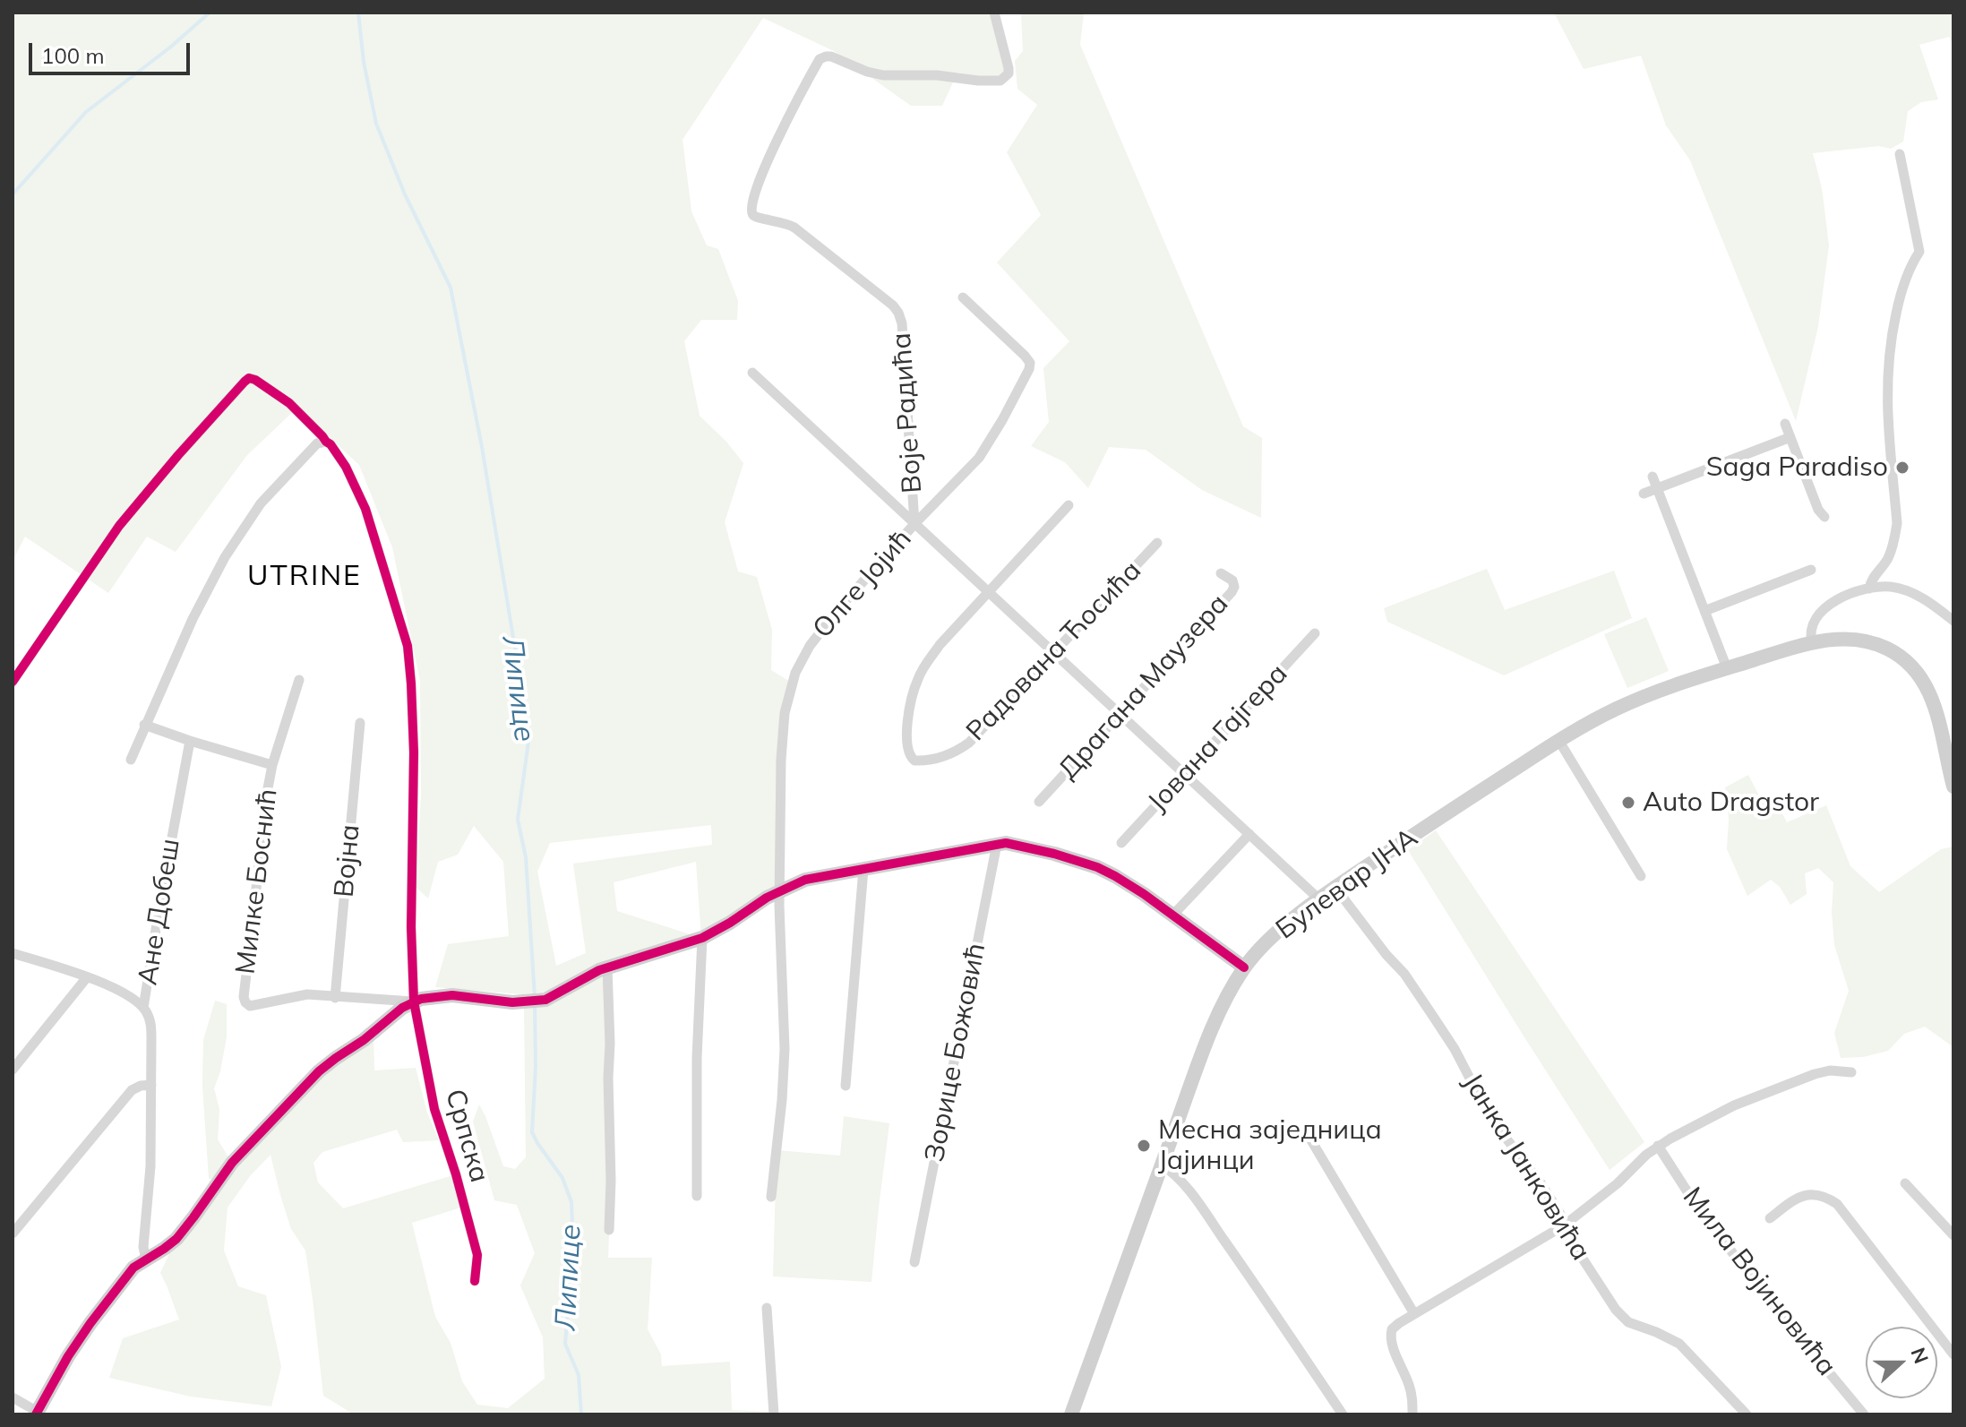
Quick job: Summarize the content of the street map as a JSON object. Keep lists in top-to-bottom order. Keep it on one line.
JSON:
{"streets":{"street":["Воје Радића","Олге Јојић","Радована Ћосића","Драгана Маузера","Јована Гајгера","Војна","Милке Боснић","Булевар ЈНА","Ане Добеш","Зорице Божовић","Српска","Јанка Јанковића","Мила Војиновића"]},"crossings":[["Воје Радића","Олге Јојић"],["Воје Радића","Радована Ћосића"],["Воје Радића","Драгана Маузера"],["Воје Радића","Јована Гајгера"],["Воје Радића","Булевар ЈНА"],["Војна","Милке Боснић"],["Милке Боснић","Српска"],["Булевар ЈНА","Јанка Јанковића"]],"districts":["UTRINE"],"water":["Липице"],"places":["Saga Paradiso","Auto Dragstor","Месна заједница Јајинци"],"scale_bar":"100 m","north":"right"}
